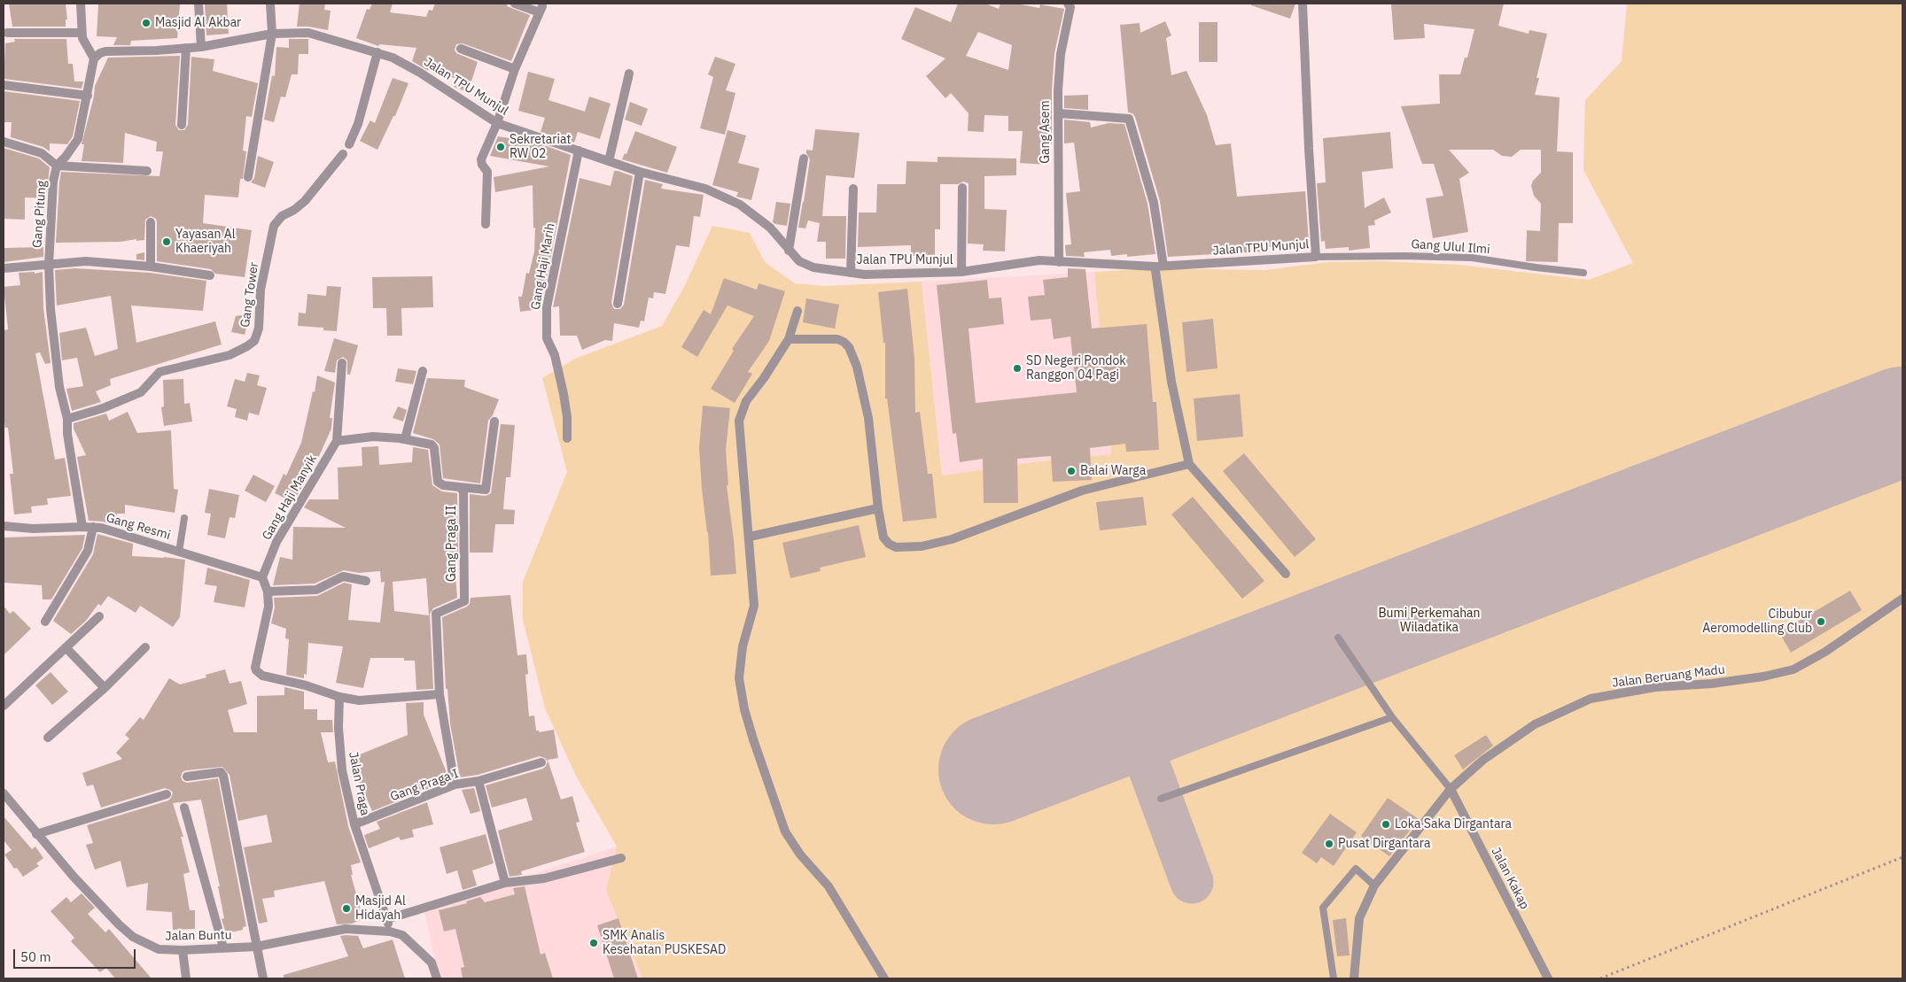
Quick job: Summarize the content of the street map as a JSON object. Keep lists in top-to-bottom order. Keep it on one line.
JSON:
{"streets":{"street":["Jalan TPU Munjul","Gang Asem","Gang Pitung","Gang Haji Marih","Gang Tower","Gang Haji Manyik","Gang Resmi","Gang Praga II","Jalan Beruang Madu","Jalan Praga","Gang Praga I","Jalan Kakap","Jalan Buntu"],"lane":["Gang Ulul Ilmi"]},"crossings":[["Jalan TPU Munjul","Gang Asem"],["Jalan TPU Munjul","Gang Ulul Ilmi"],["Jalan TPU Munjul","Gang Haji Marih"],["Gang Pitung","Gang Tower"],["Gang Pitung","Gang Resmi"],["Gang Haji Manyik","Gang Resmi"],["Jalan Beruang Madu","Jalan Kakap"],["Jalan Praga","Gang Praga I"],["Jalan Praga","Jalan Buntu"]],"parks":["Bumi Perkemahan Wiladatika"],"places":["Masjid Al Akbar","Sekretariat RW 02","Yayasan Al Khaeriyah","SD Negeri Pondok Ranggon 04 Pagi","Balai Warga","Cibubur Aeromodelling Club","Loka Saka Dirgantara","Pusat Dirgantara","Masjid Al Hidayah","SMK Analis Kesehatan PUSKESAD"],"scale_bar":"50 m"}
